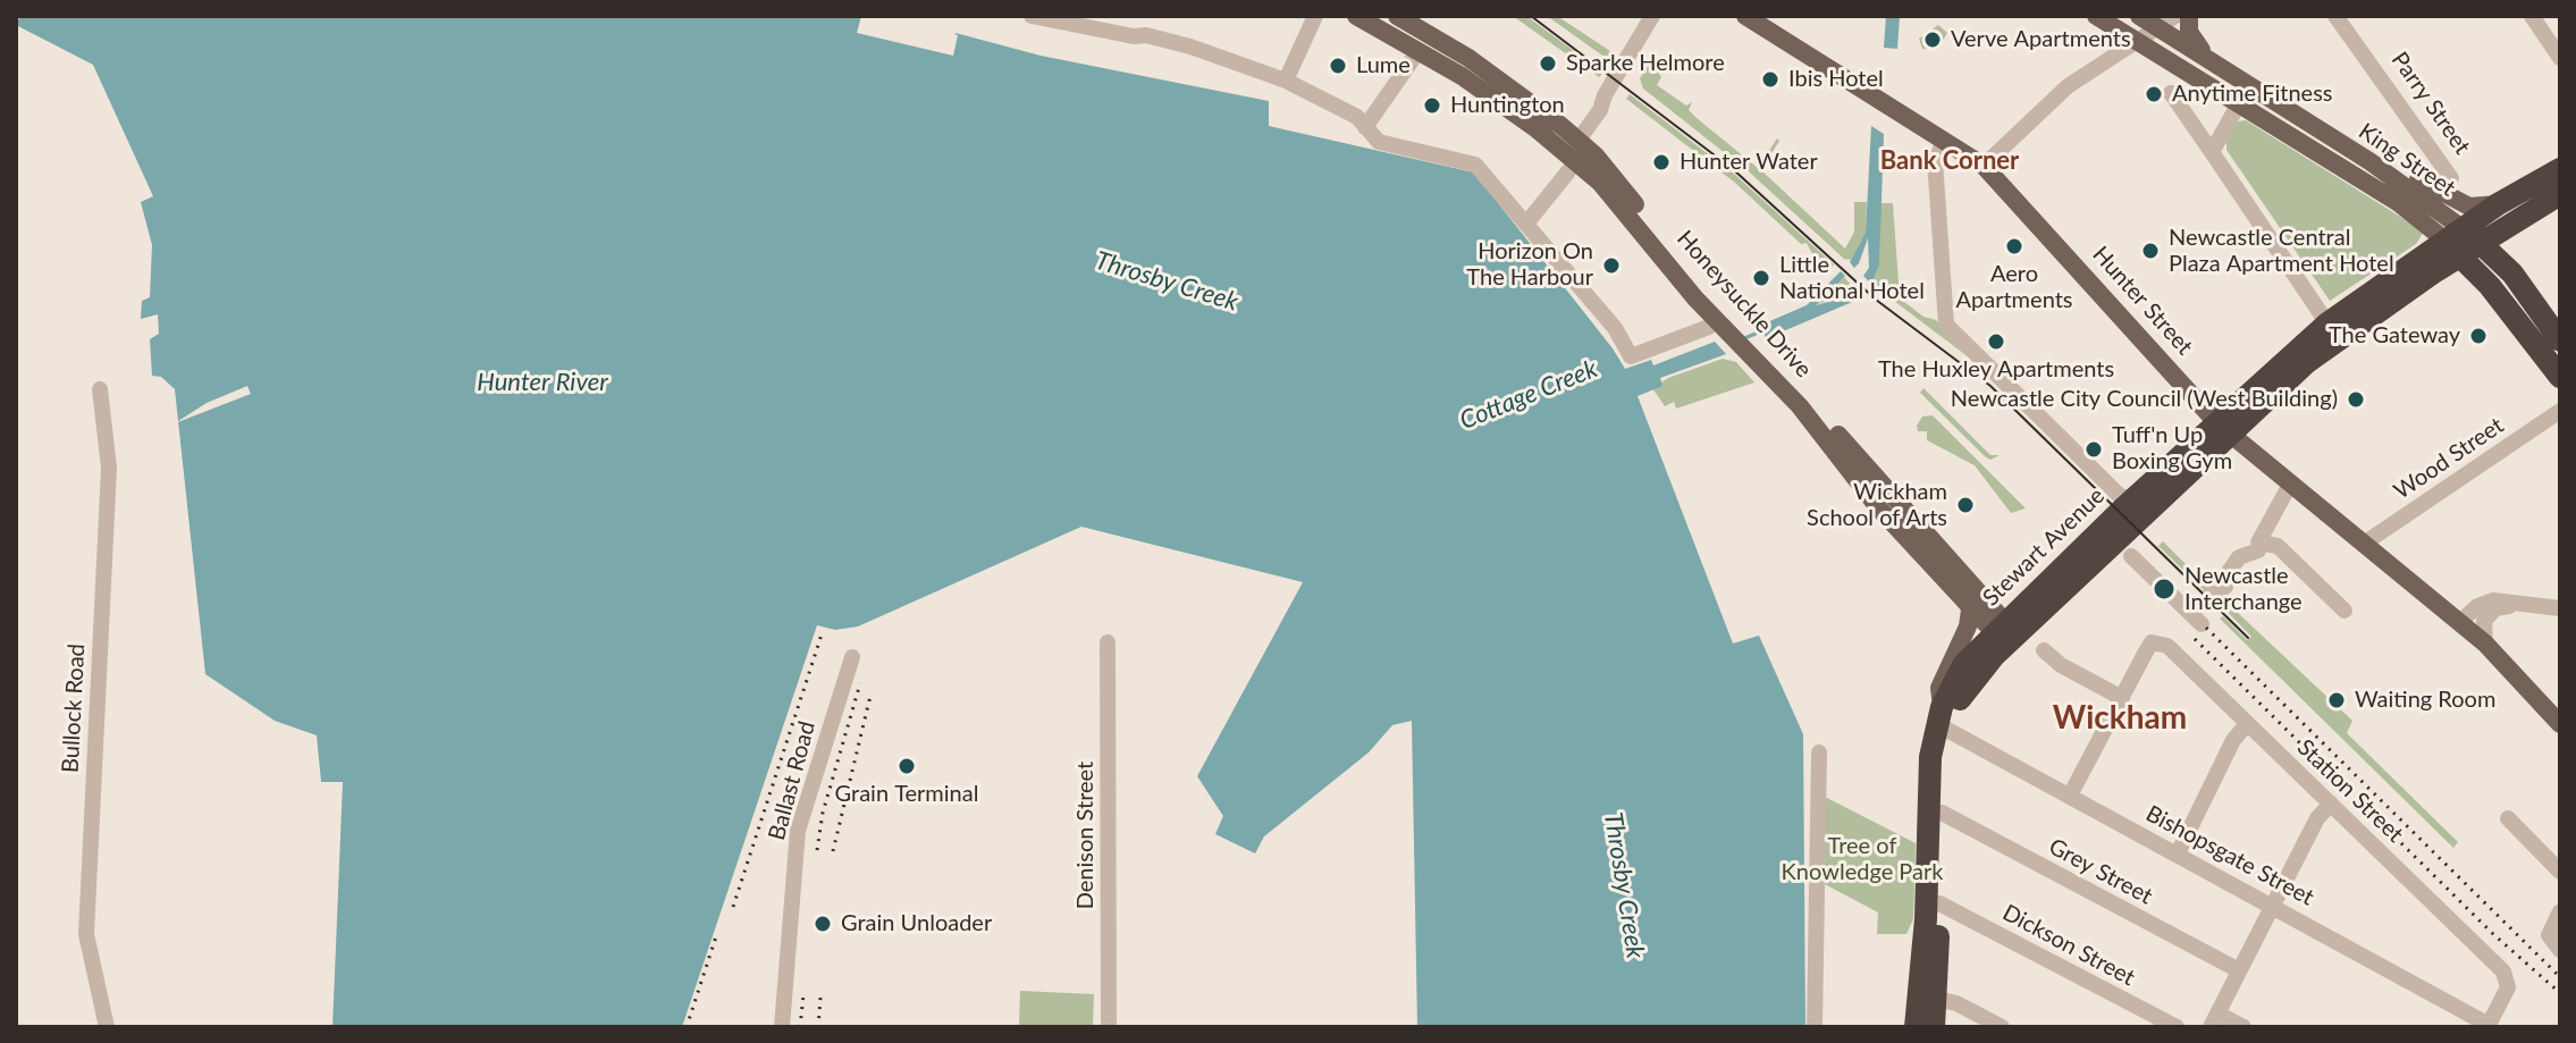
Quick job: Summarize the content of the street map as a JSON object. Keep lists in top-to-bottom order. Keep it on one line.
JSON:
{"streets":{"highway":["Stewart Avenue"],"main road":["King Street","Hunter Street","Honeysuckle Drive"],"street":["Parry Street","Wood Street","Bullock Road","Ballast Road","Station Street","Denison Street","Bishopsgate Street","Grey Street","Dickson Street"]},"crossings":[["King Street","Stewart Avenue"],["Hunter Street","Wood Street"],["Hunter Street","Stewart Avenue"],["Honeysuckle Drive","Stewart Avenue"],["Station Street","Bishopsgate Street"]],"districts":["Bank Corner","Wickham"],"water":["Throsby Creek","Hunter River","Cottage Creek"],"parks":["Tree of Knowledge Park"],"places":["Verve Apartments","Sparke Helmore","Lume","Ibis Hotel","Anytime Fitness","Huntington","Hunter Water","Aero Apartments","Newcastle Central Plaza Apartment Hotel","Horizon On The Harbour","Little National Hotel","The Gateway","The Huxley Apartments","Newcastle City Council (West Building)","Tuff'n Up Boxing Gym","Wickham School of Arts","Newcastle Interchange","Waiting Room","Grain Terminal","Grain Unloader"]}
